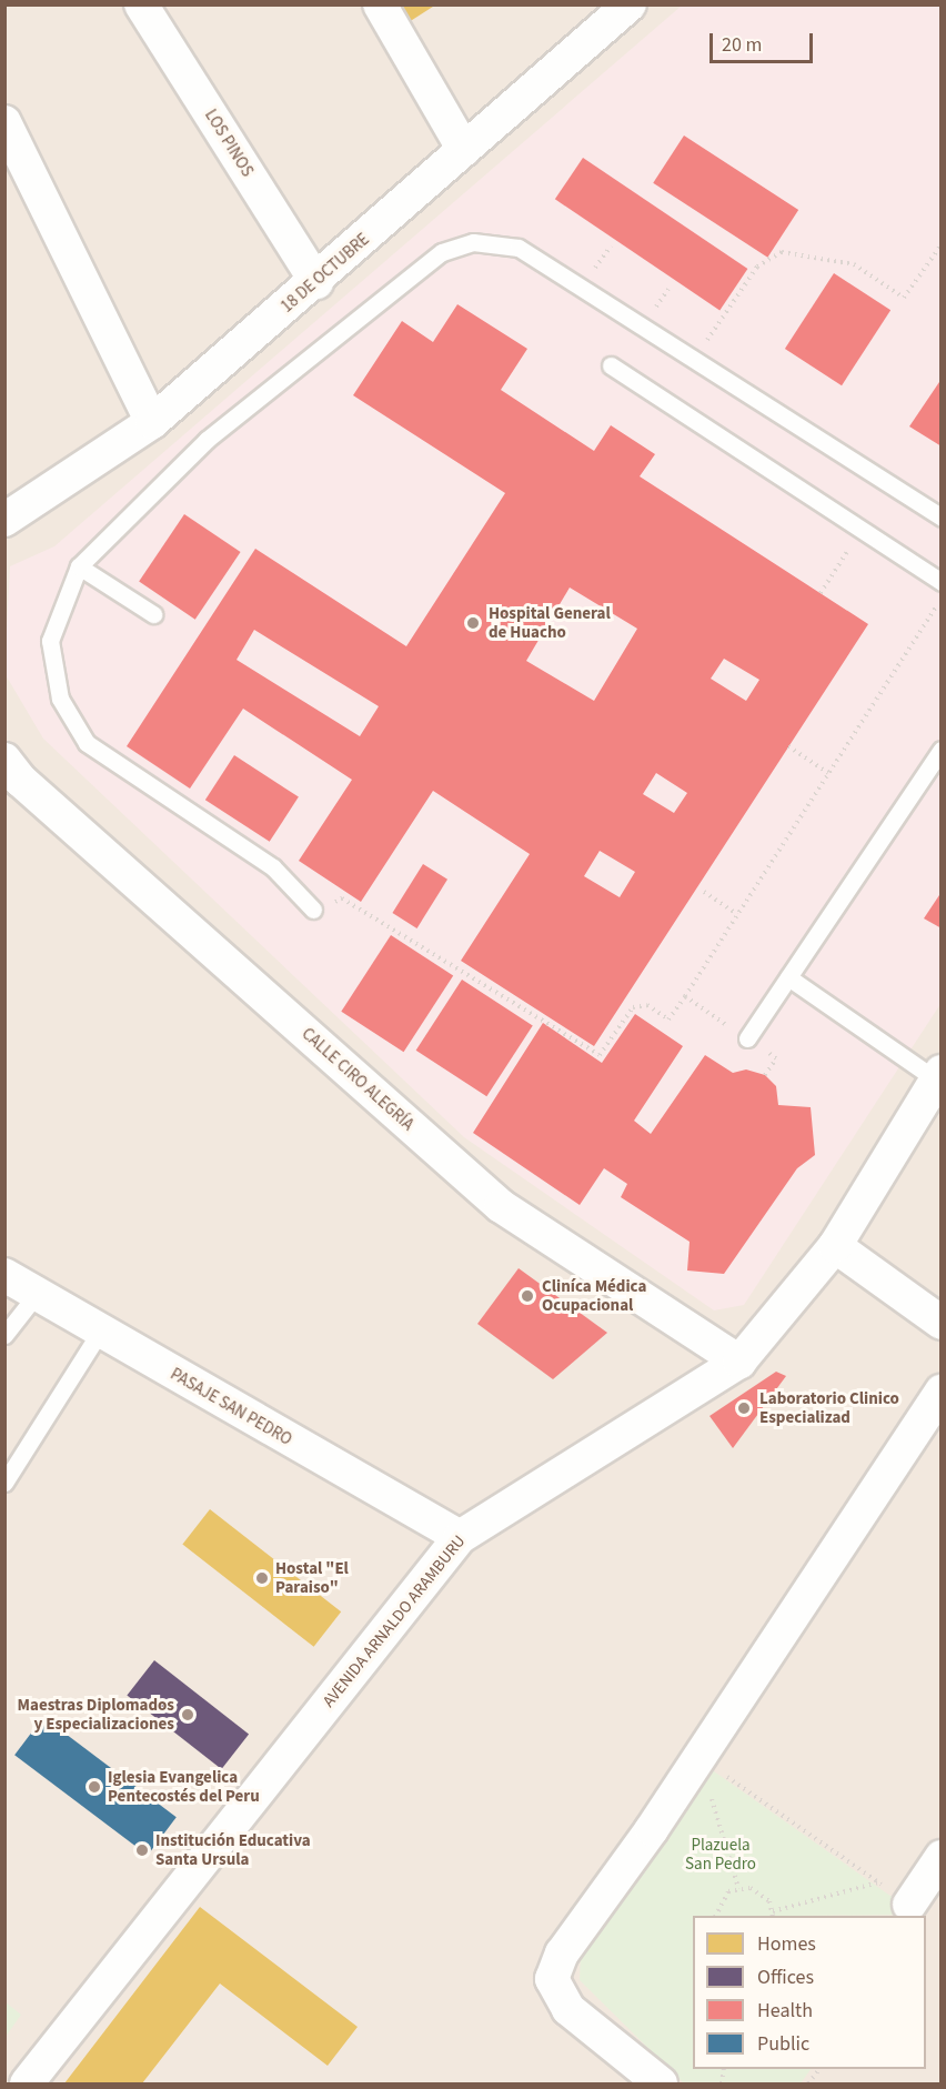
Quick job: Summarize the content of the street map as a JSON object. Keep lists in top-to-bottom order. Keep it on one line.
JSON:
{"streets":{"street":["LOS PINOS","18 DE OCTUBRE","CALLE CIRO ALEGRÍA","PASAJE SAN PEDRO","AVENIDA ARNALDO ARAMBURU"]},"crossings":[["LOS PINOS","18 DE OCTUBRE"],["CALLE CIRO ALEGRÍA","AVENIDA ARNALDO ARAMBURU"],["PASAJE SAN PEDRO","AVENIDA ARNALDO ARAMBURU"]],"parks":["Plazuela San Pedro"],"places":["Hospital General de Huacho","Cliníca Médica Ocupacional","Laboratorio Clinico Especializad","Hostal \"El Paraiso\"","Maestras Diplomados y Especializaciones","Iglesia Evangelica Pentecostés del Peru","Institución Educativa Santa Ursula"],"legend":["Homes","Offices","Health","Public"],"scale_bar":"20 m"}
